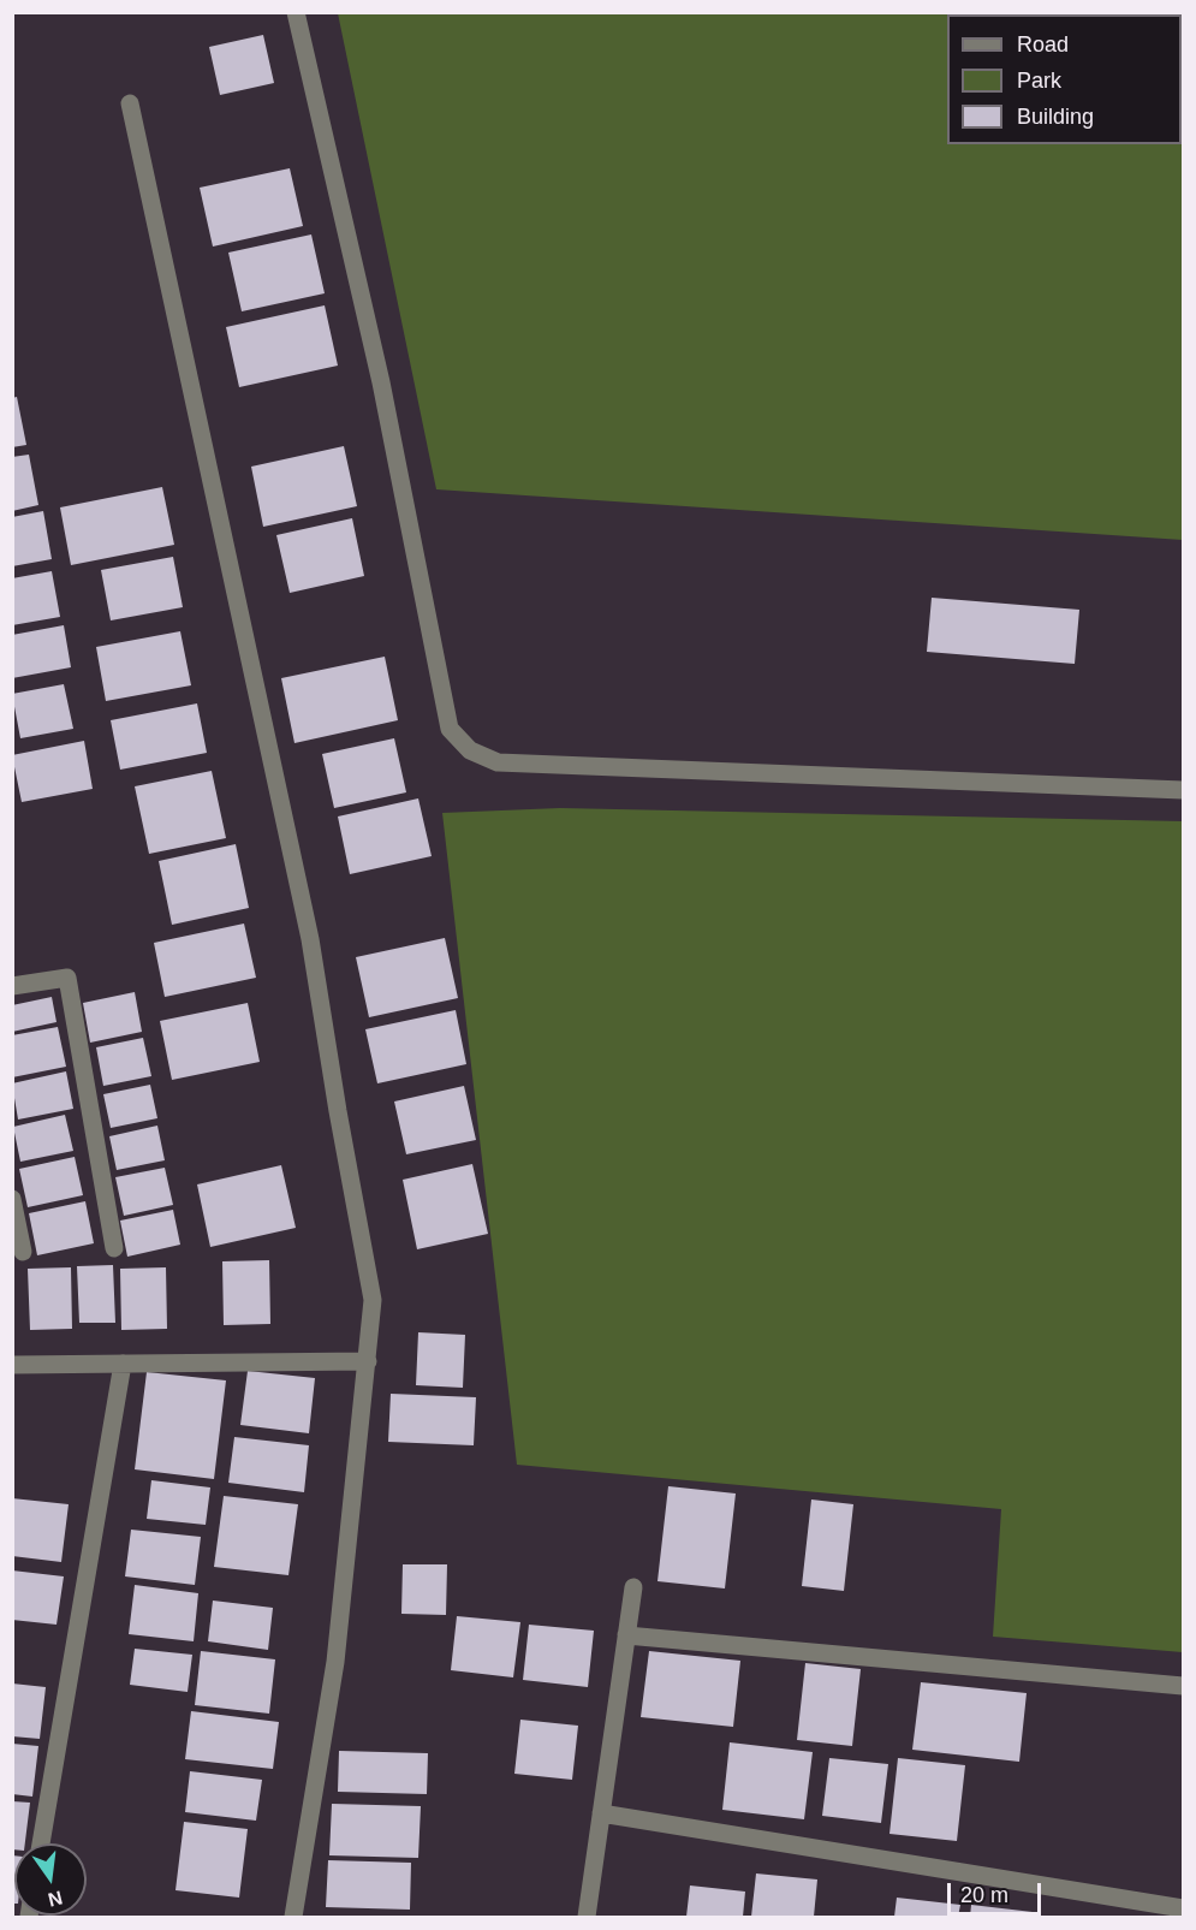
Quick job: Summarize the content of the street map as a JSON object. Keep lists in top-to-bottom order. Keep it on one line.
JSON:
{"legend":["Road","Park","Building"],"scale_bar":"20 m","north":"bottom"}
